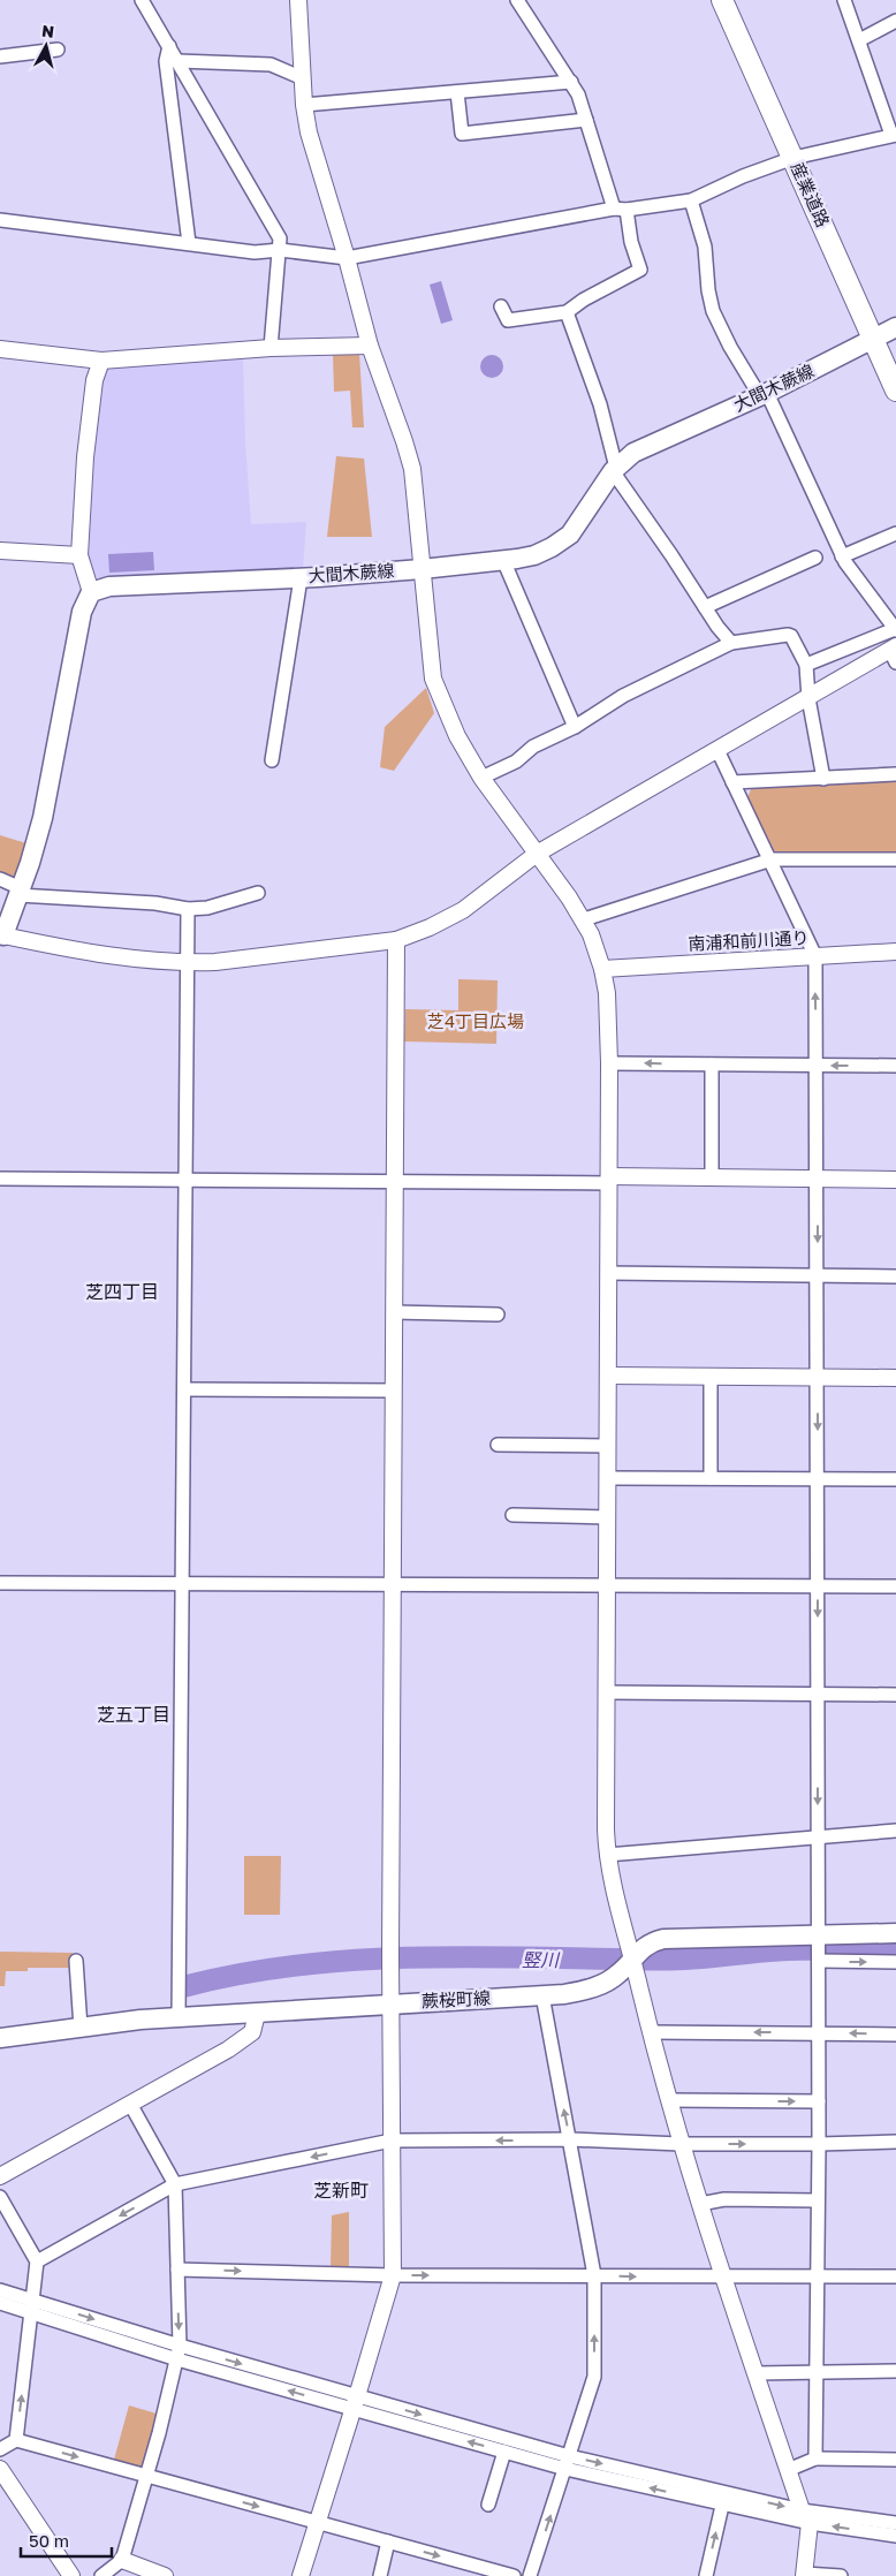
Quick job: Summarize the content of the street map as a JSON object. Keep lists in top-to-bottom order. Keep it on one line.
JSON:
{"streets":{"main road":["産業道路","大間木蕨線","蕨桜町線"],"street":["南浦和前川通り"]},"crossings":[["産業道路","大間木蕨線"]],"districts":["芝四丁目","芝五丁目","芝新町"],"water":["竪川"],"parks":["芝4丁目広場"],"scale_bar":"50 m","north":"top"}
